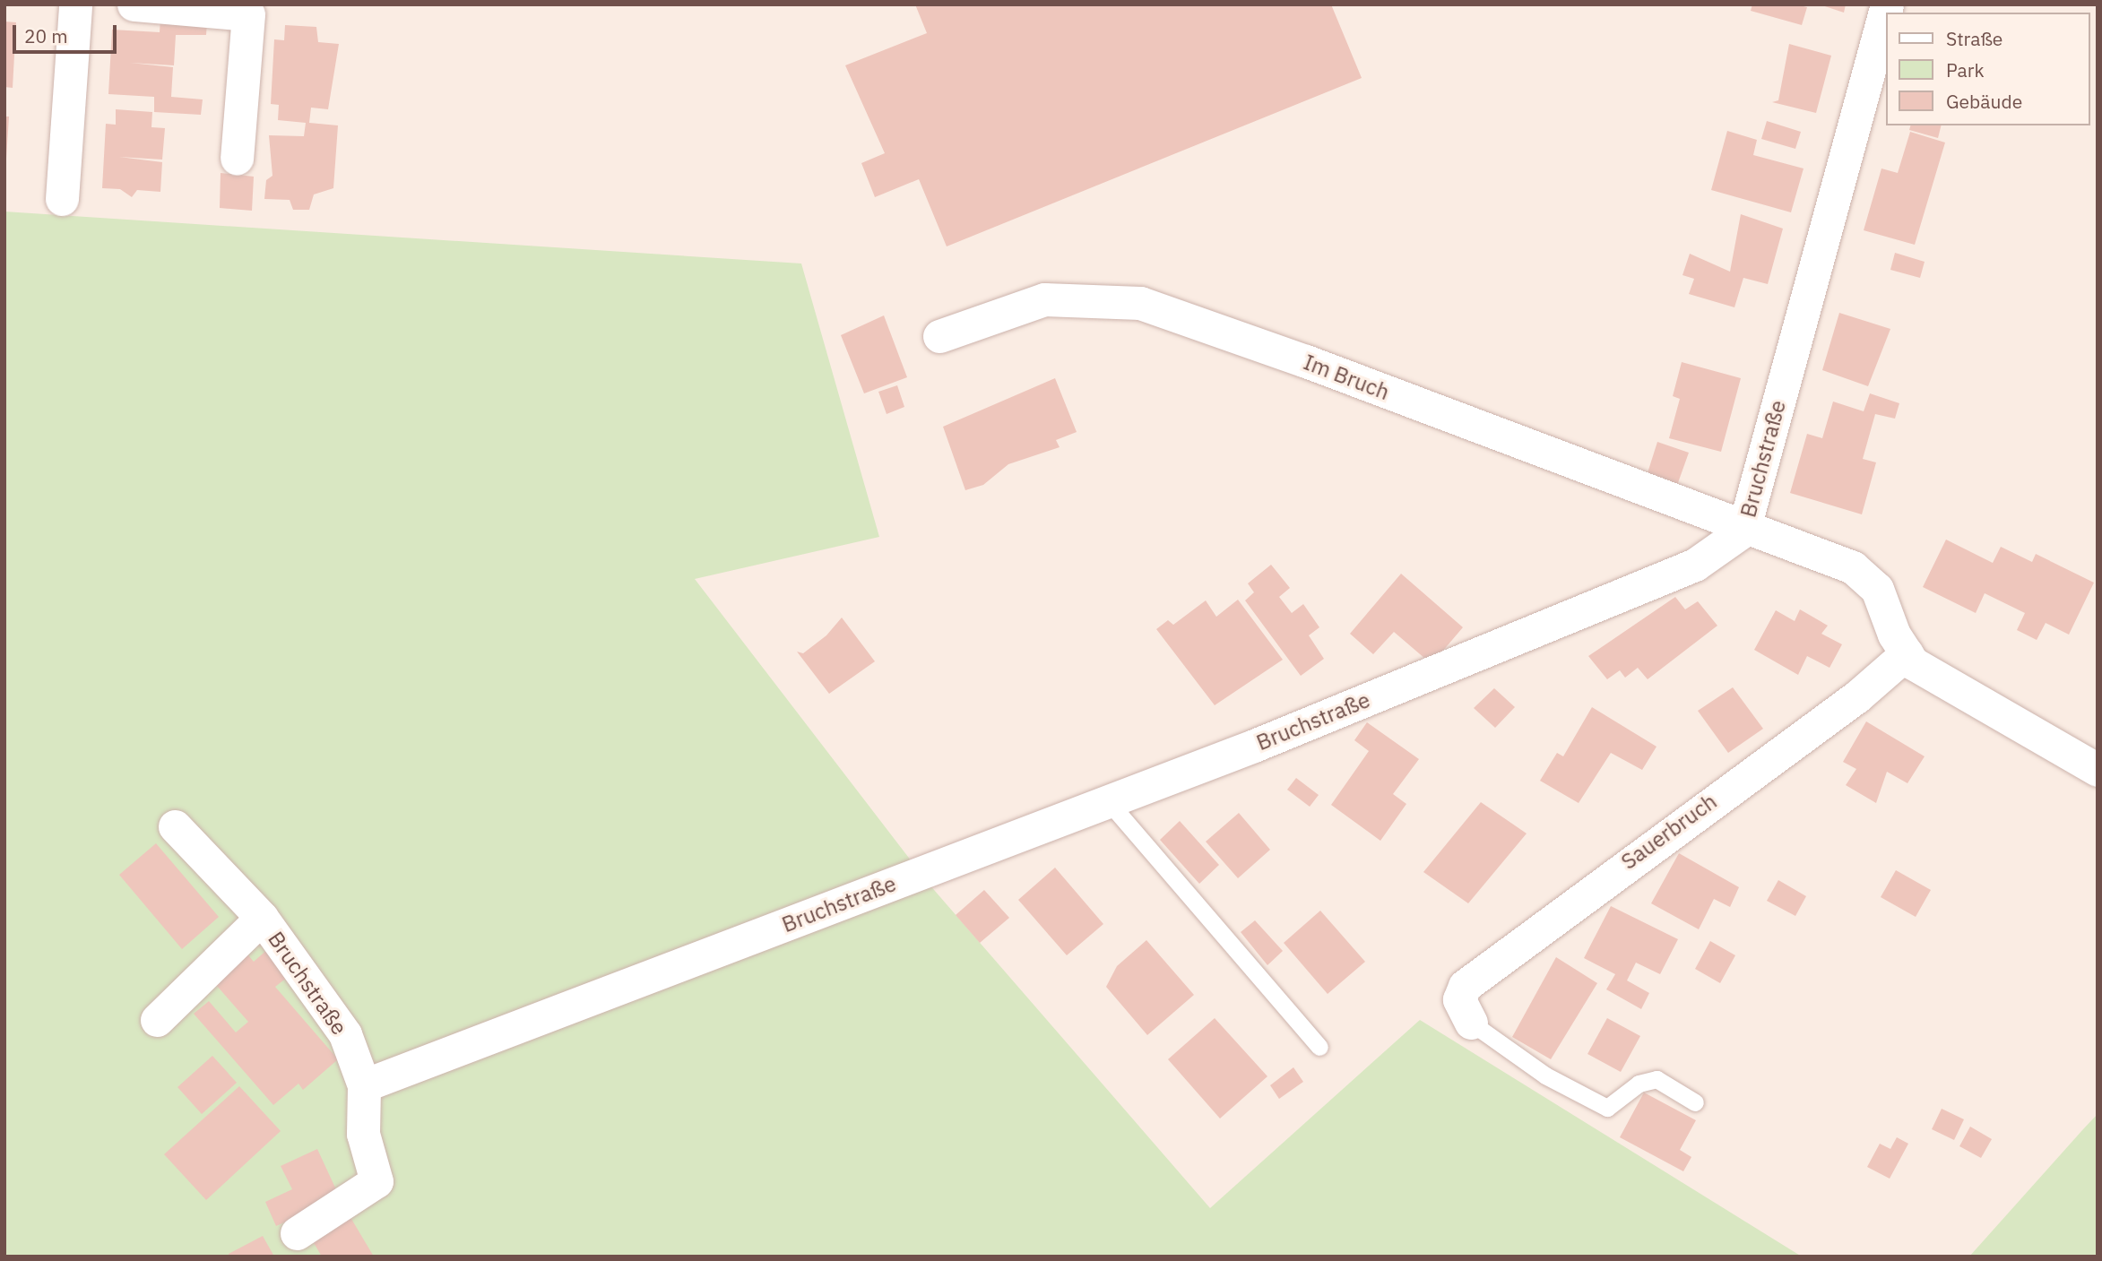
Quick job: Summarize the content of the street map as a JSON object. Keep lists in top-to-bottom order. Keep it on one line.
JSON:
{"streets":{"street":["Im Bruch","Bruchstraße","Sauerbruch"]},"crossings":[["Im Bruch","Bruchstraße"]],"legend":["Straße","Park","Gebäude"],"scale_bar":"20 m"}
